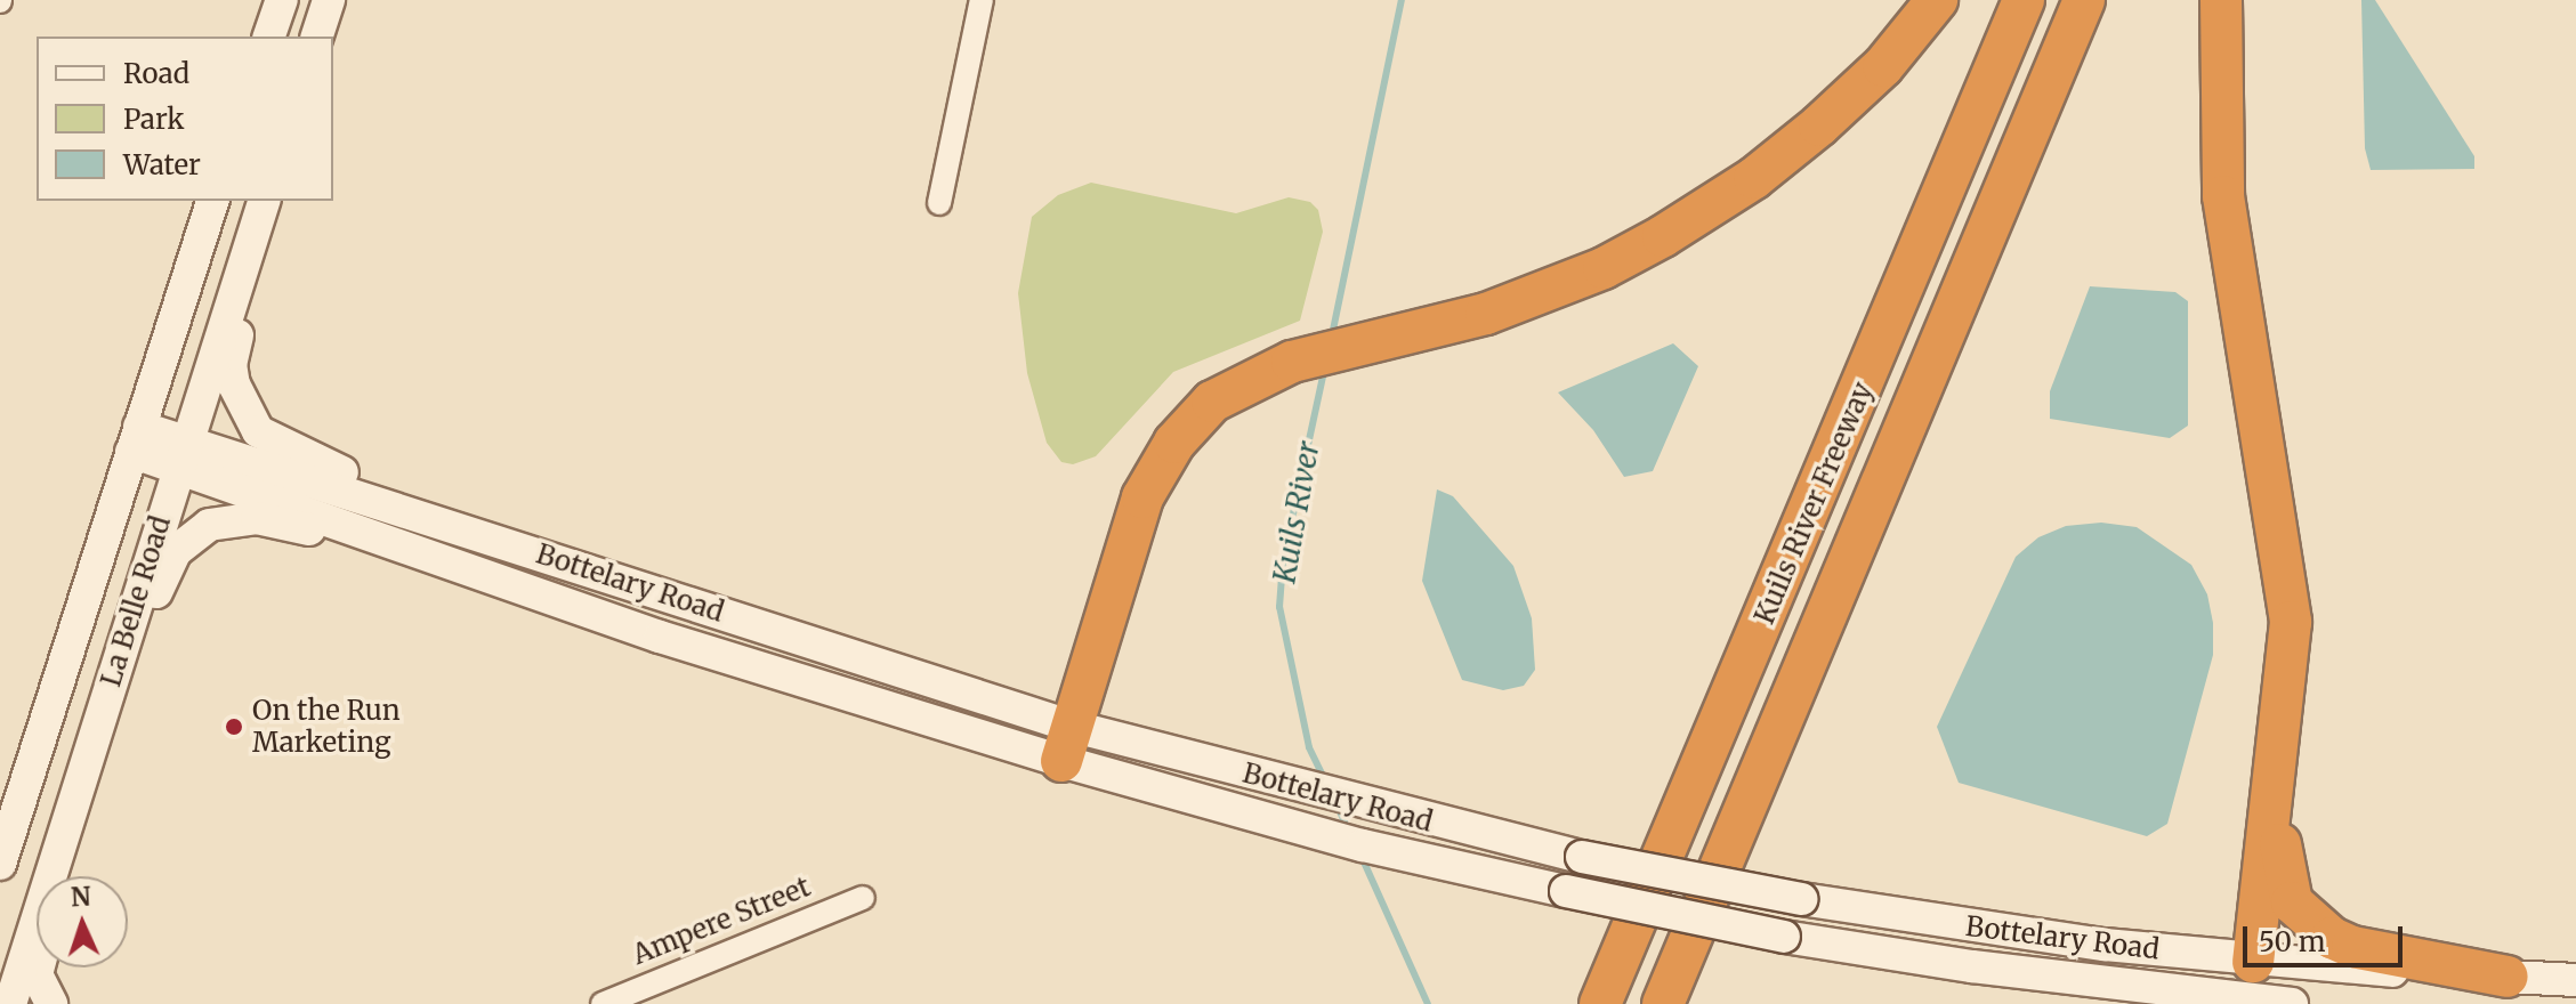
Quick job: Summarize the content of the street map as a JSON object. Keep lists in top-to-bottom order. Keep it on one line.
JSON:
{"streets":{"highway":["Kuils River Freeway"],"main road":["Bottelary Road","La Belle Road"],"street":["Ampere Street"]},"crossings":[["Bottelary Road","La Belle Road"]],"water":["Kuils River"],"places":["On the Run Marketing"],"legend":["Road","Park","Water"],"scale_bar":"50 m","north":"top"}
